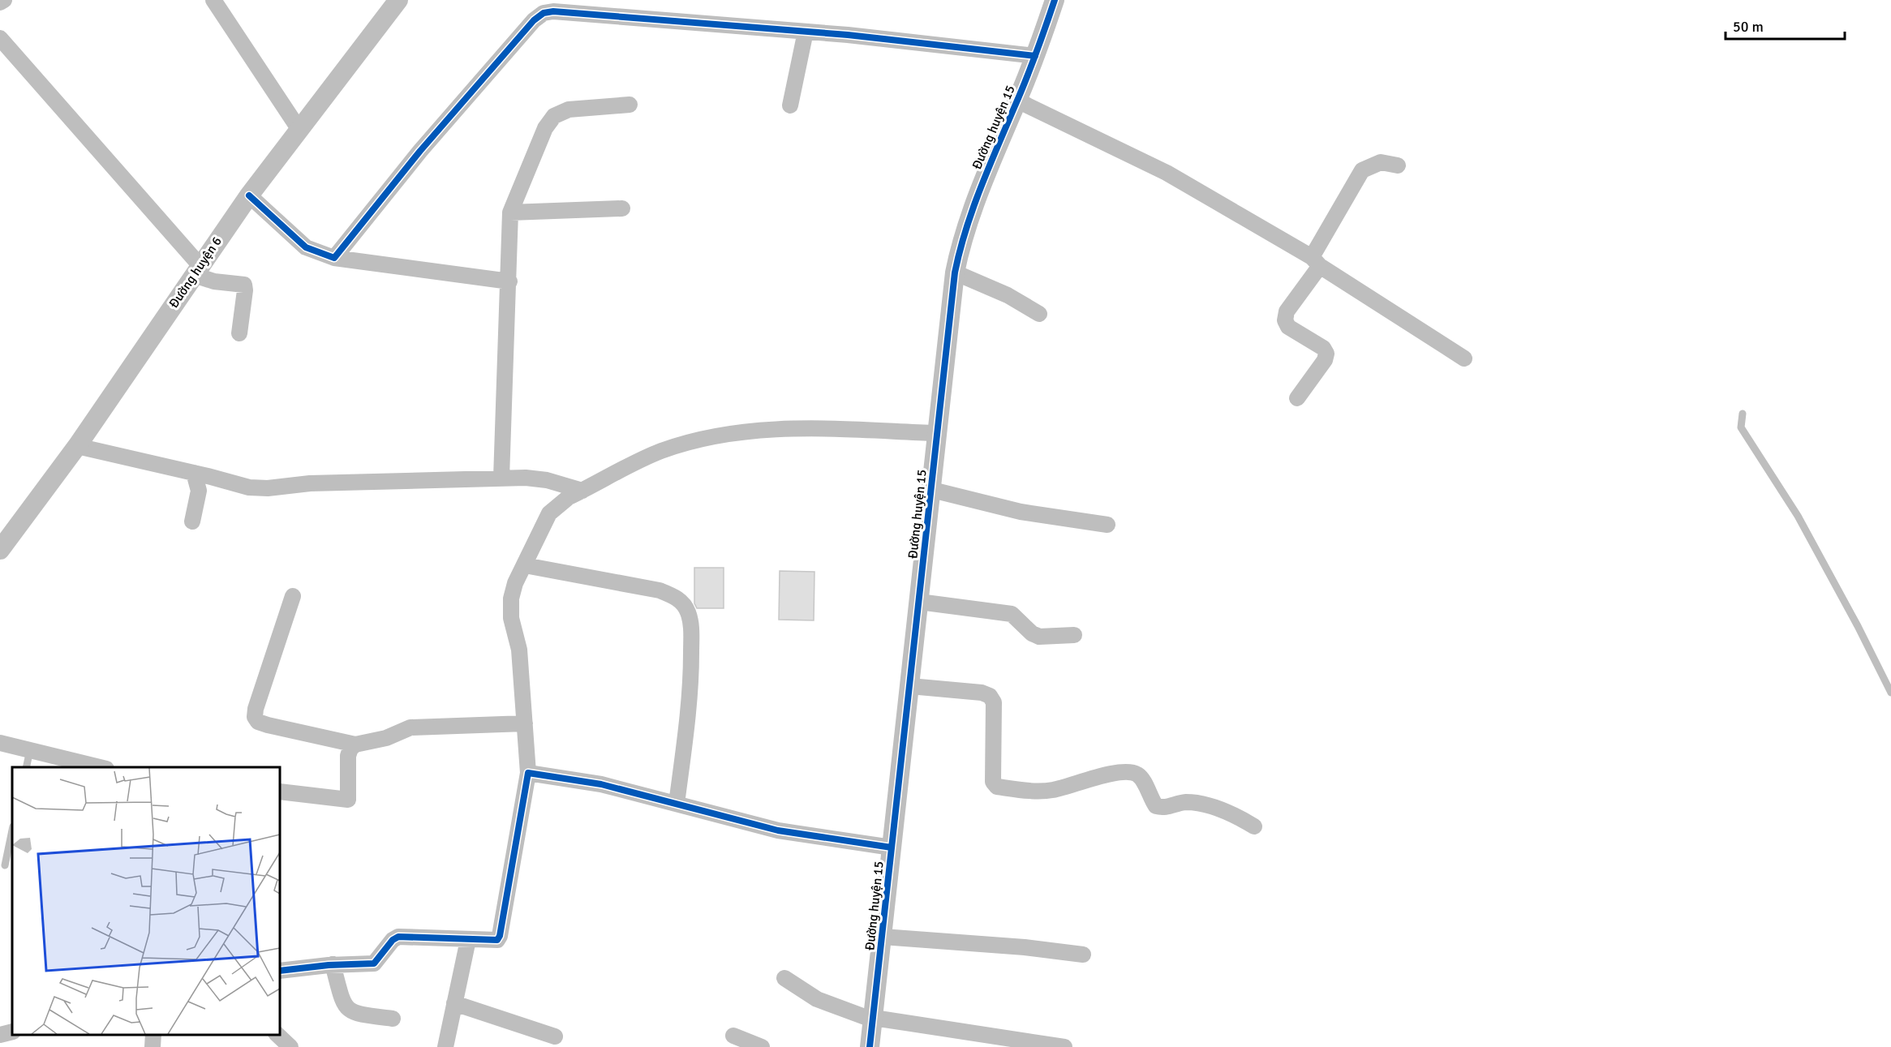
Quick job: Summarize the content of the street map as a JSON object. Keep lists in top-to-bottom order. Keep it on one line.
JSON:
{"streets":{"street":["Đường huyện 15","Đường huyện 6"]},"scale_bar":"50 m"}
